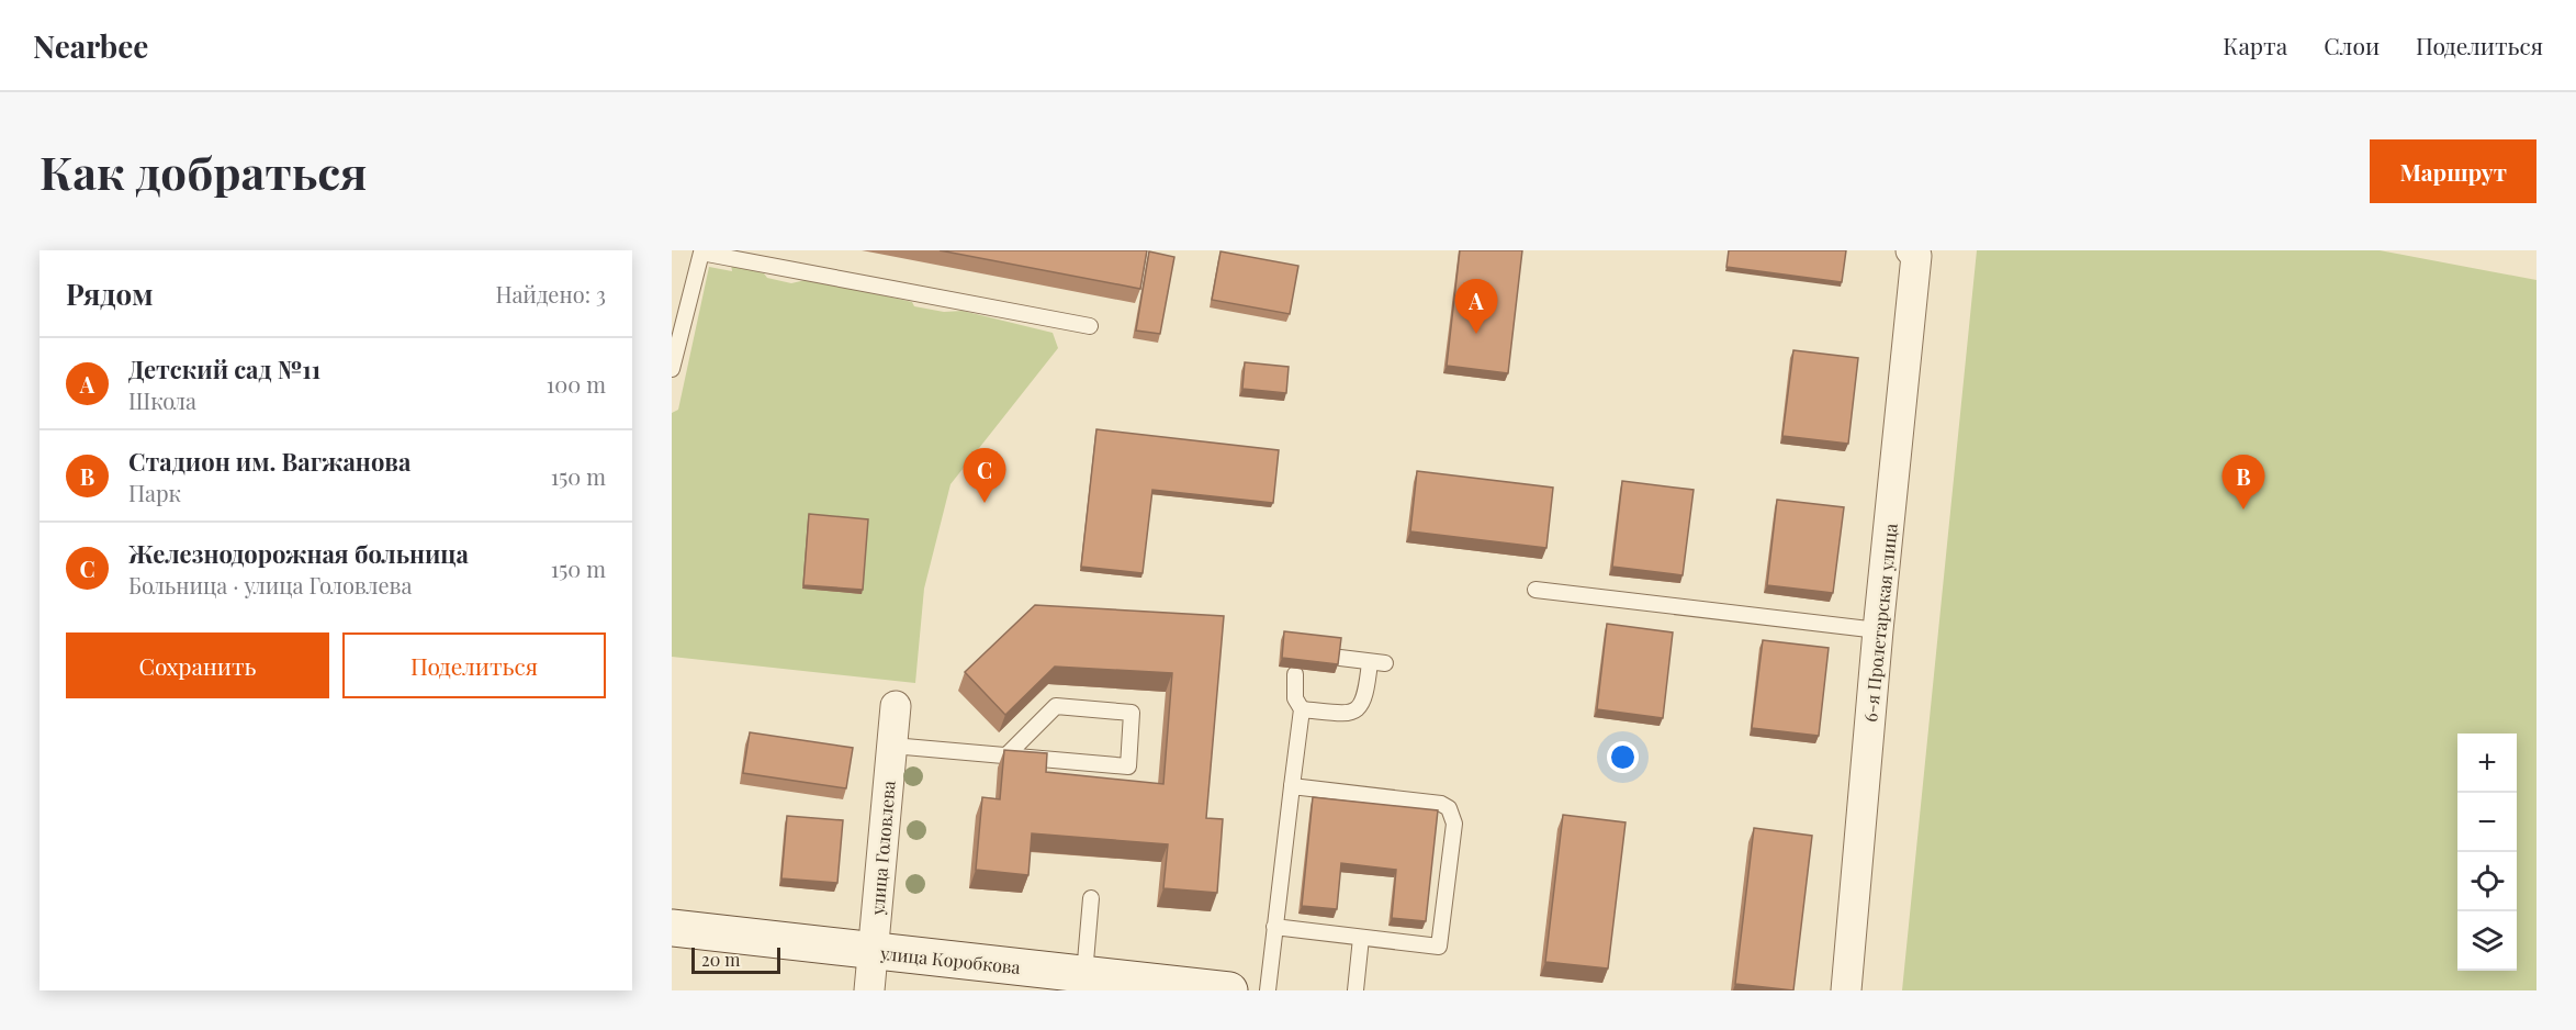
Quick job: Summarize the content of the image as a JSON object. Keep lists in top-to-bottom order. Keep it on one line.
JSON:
{"streets":{"street":["6-я Пролетарская улица","улица Головлева","улица Коробкова"]},"crossings":[["улица Головлева","улица Коробкова"]],"scale_bar":"20 m","page":{"header":"Nearbee","nav":["Карта","Слои","Поделиться"],"buttons":["Маршрут",["Сохранить","Поделиться"]],"title":"Как добраться","heading":["Рядом","Найдено: 3"],"pins":["A","C","B"],"list":[{"mark":"A","name":"Детский сад №11","note":"Школа","value":"100 m"},{"mark":"B","name":"Стадион им. Вагжанова","note":"Парк","value":"150 m"},{"mark":"C","name":"Железнодорожная больница","note":"Больница · улица Головлева","value":"150 m"}],"map_buttons":["+","−"],"scale":"20 m"}}
